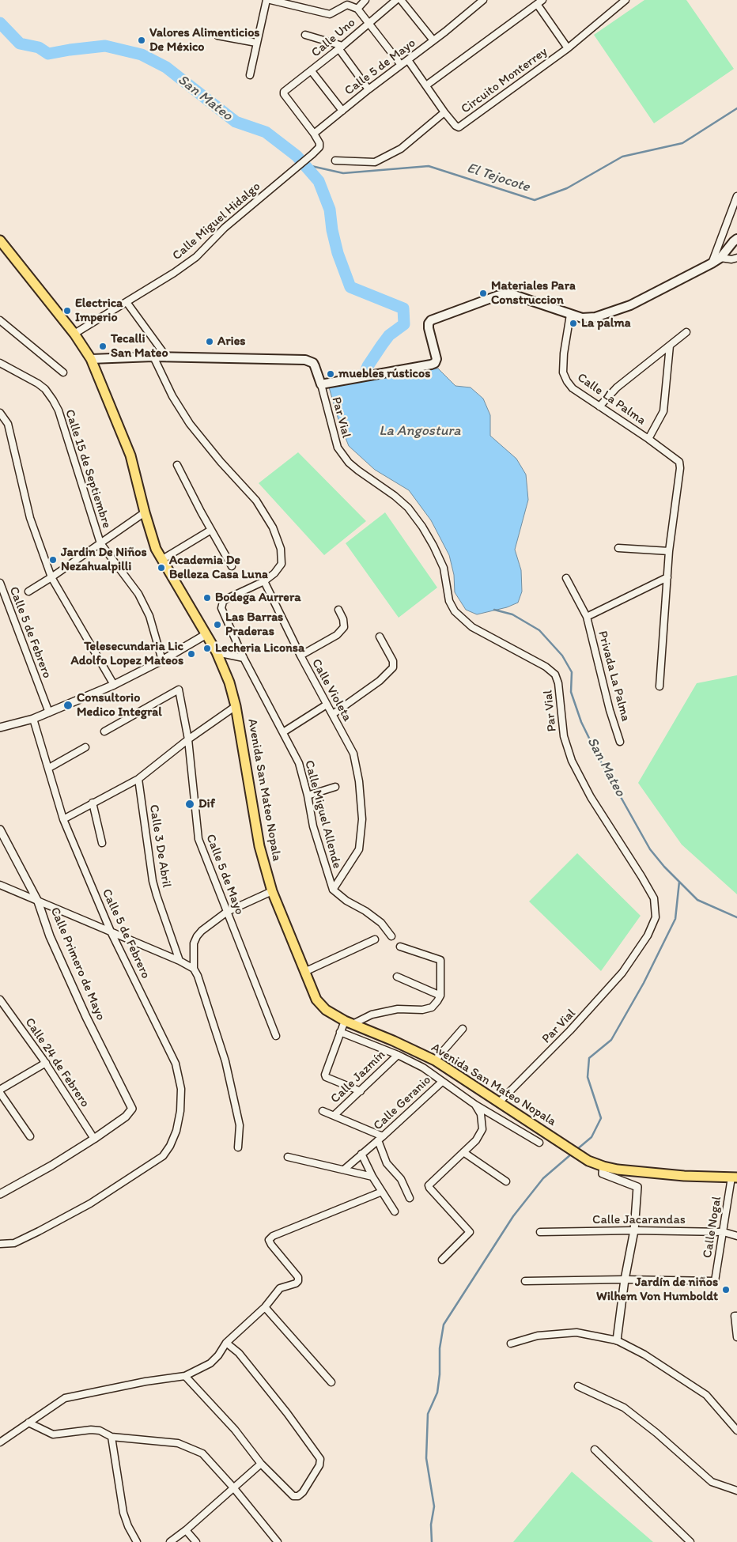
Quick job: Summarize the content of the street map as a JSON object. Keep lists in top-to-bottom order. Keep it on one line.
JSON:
{"streets":{"main road":["Avenida San Mateo Nopala"],"street":["Calle Uno","Calle 5 de Mayo","Circuito Monterrey","Calle Miguel Hidalgo","Calle La Palma","Par Vial","Calle 15 de Septiembre","Calle 5 de Febrero","Privada La Palma","Calle Violeta","Calle Miguel Allende","Calle 3 De Abril","Calle Primero de Mayo","Calle 24 de Febrero","Calle Jazmín","Calle Geranio","Calle Jacarandas","Calle Nogal"]},"crossings":[["Calle Uno","Calle 5 de Mayo"],["Calle Uno","Calle Miguel Hidalgo"],["Calle 5 de Mayo","Circuito Monterrey"],["Calle 5 de Mayo","Calle Miguel Hidalgo"],["Calle Miguel Hidalgo","Avenida San Mateo Nopala"],["Par Vial","Avenida San Mateo Nopala"],["Calle Violeta","Calle Miguel Allende"],["Avenida San Mateo Nopala","Calle Nogal"],["Calle Primero de Mayo","Calle 24 de Febrero"],["Calle Jacarandas","Calle Nogal"]],"water":["San Mateo","El Tejocote","La Angostura"],"places":["Valores Alimenticios De México","Materiales Para Construccion","Electrica Imperio","La palma","Aries","Tecalli San Mateo","muebles rústicos","Jardin De Niños Nezahualpilli","Academia De Belleza Casa Luna","Bodega Aurrera","Las Barras Praderas","Lecheria Liconsa","Telesecundaria Lic Adolfo Lopez Mateos","Consultorio Medico Integral","Dif","Jardín de niños Wilhem Von Humboldt"]}
